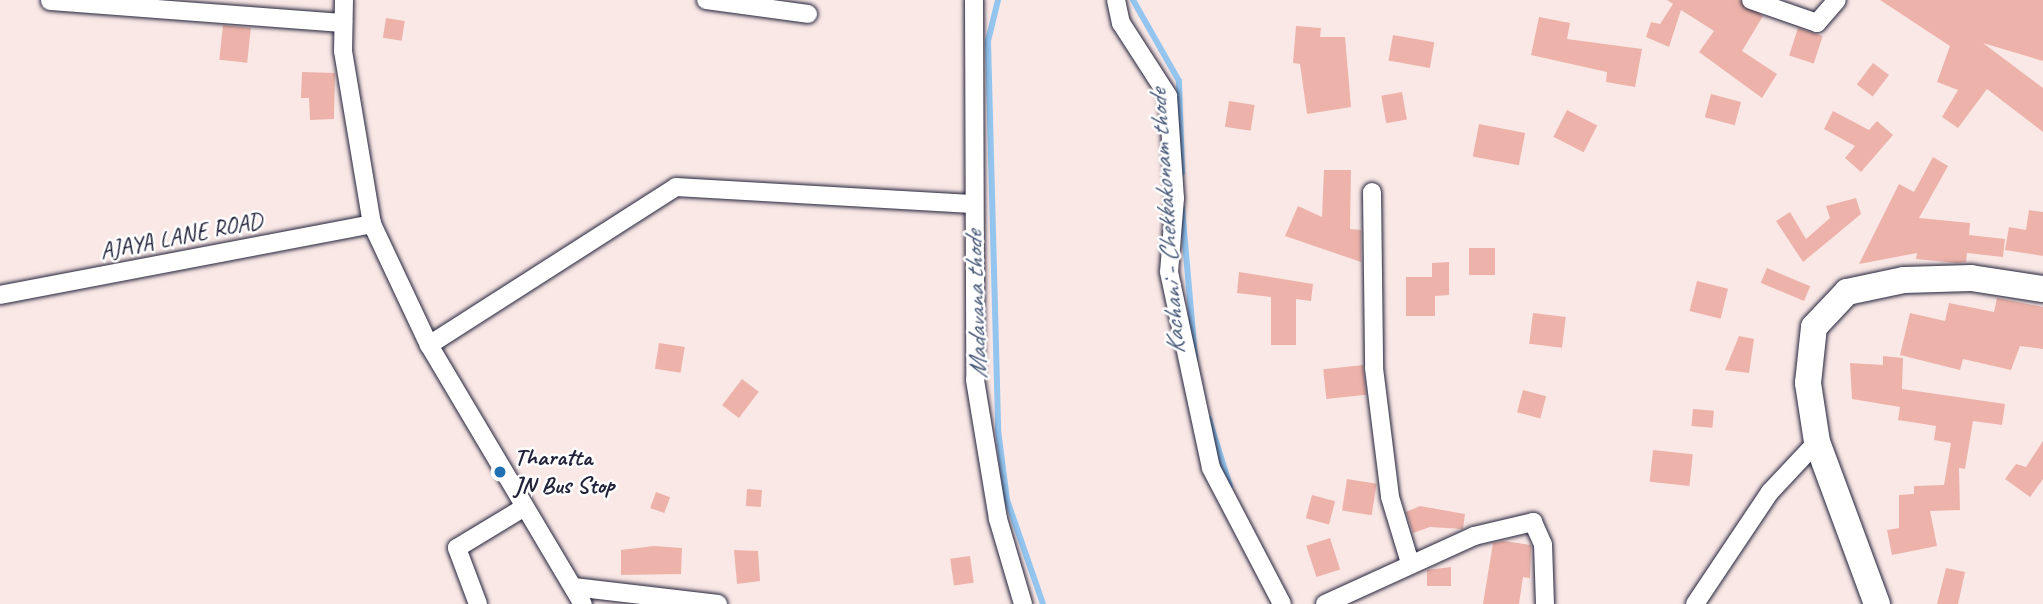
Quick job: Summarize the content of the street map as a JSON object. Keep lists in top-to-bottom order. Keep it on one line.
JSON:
{"streets":{"street":["AJAYA LANE ROAD"]},"water":["Kachani - Chekkakonam thode","Madavana thode"],"places":["Tharatta JN Bus Stop"]}
